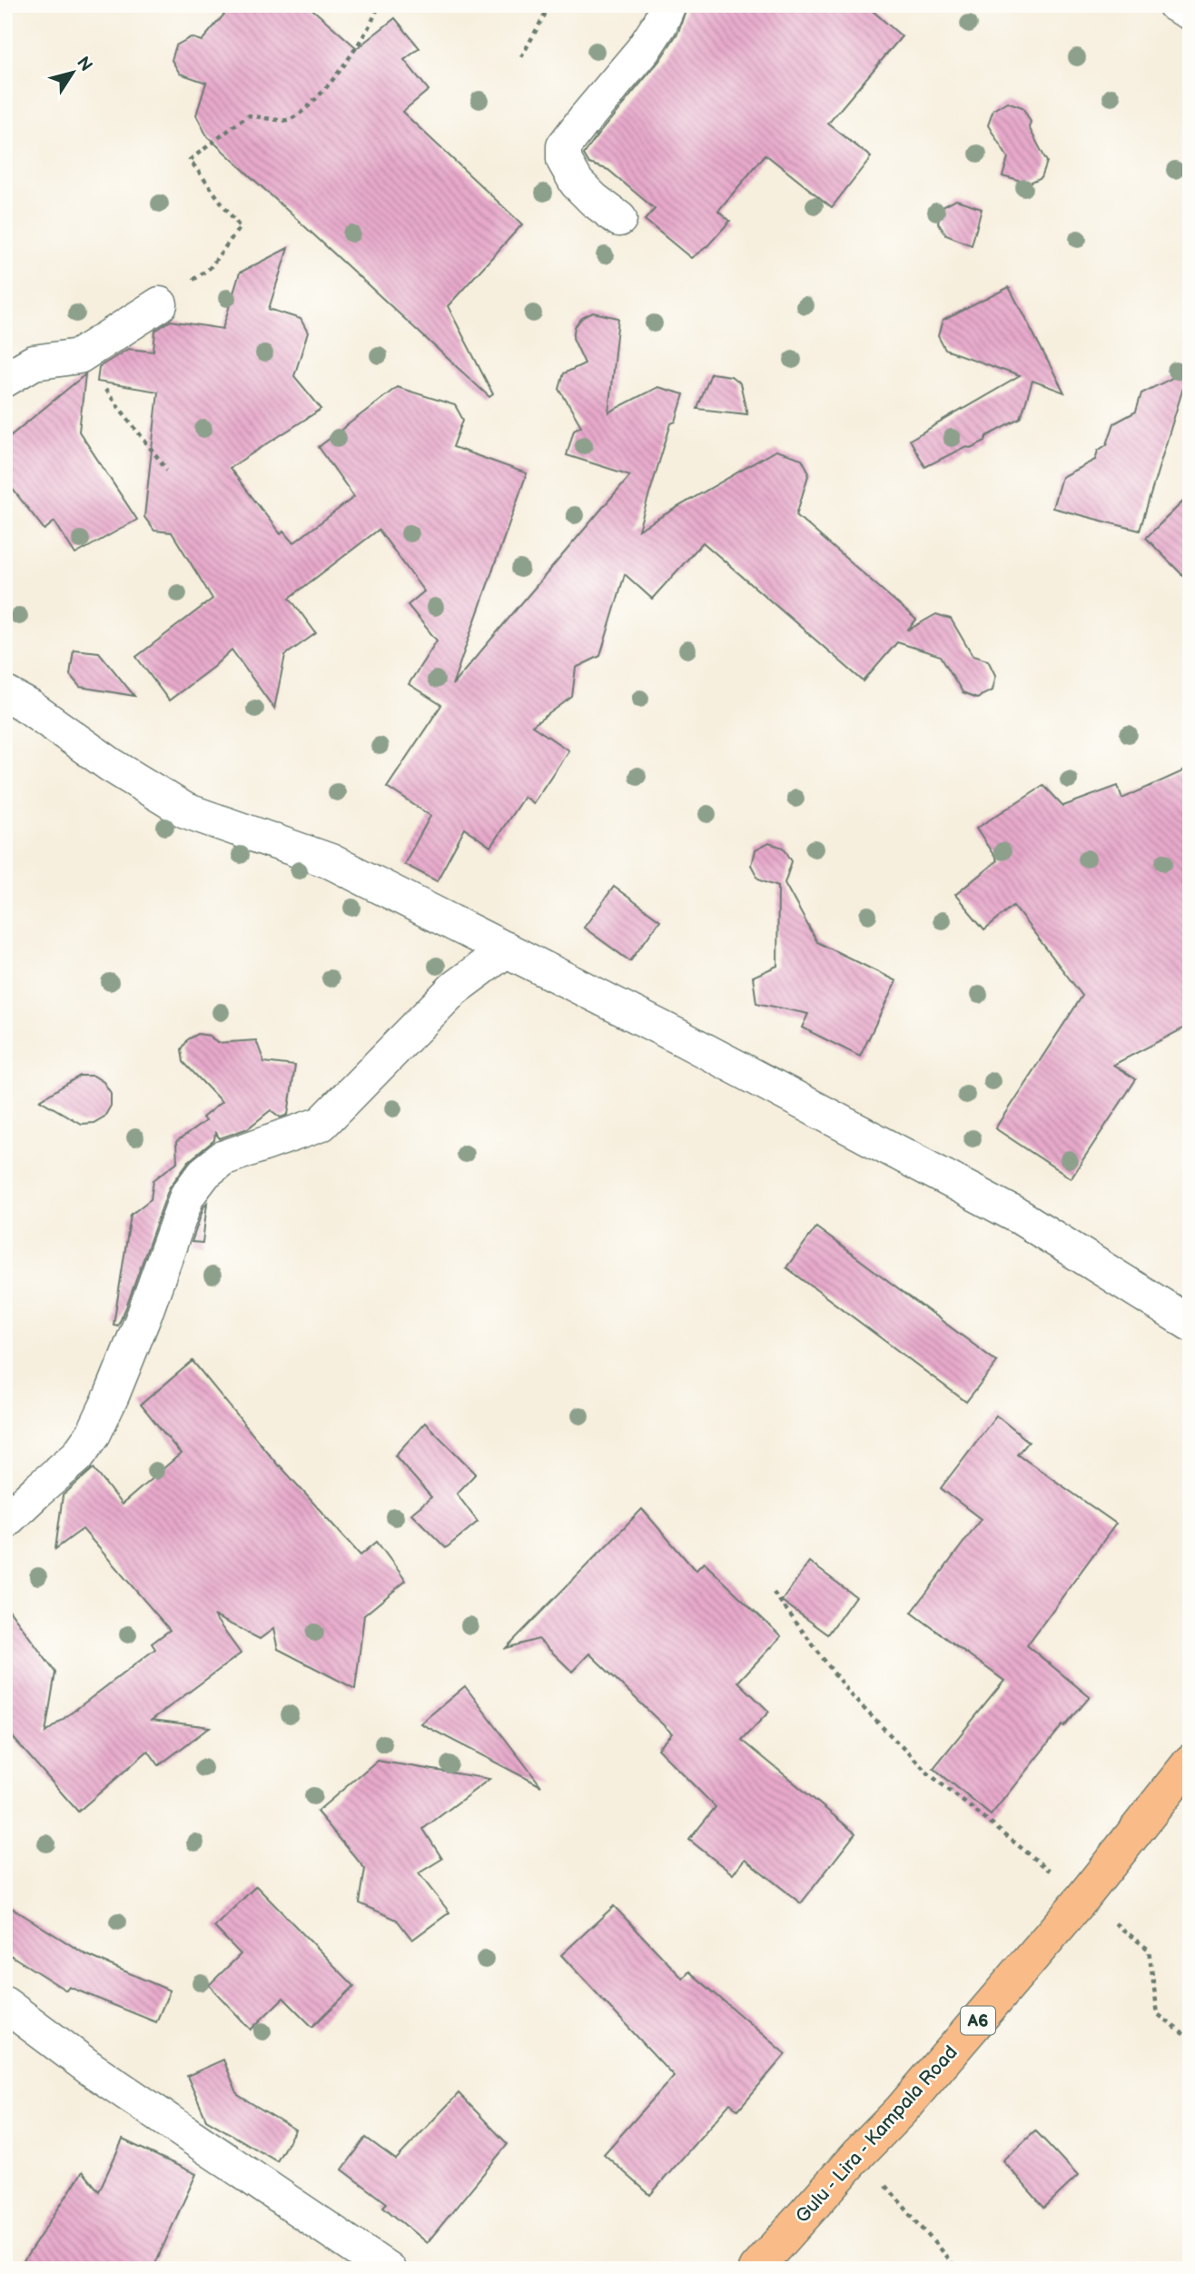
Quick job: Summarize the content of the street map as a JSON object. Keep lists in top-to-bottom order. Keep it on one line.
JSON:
{"streets":{"main road":["A6","Gulu - Lira - Kampala Road"]},"north":"top right"}
